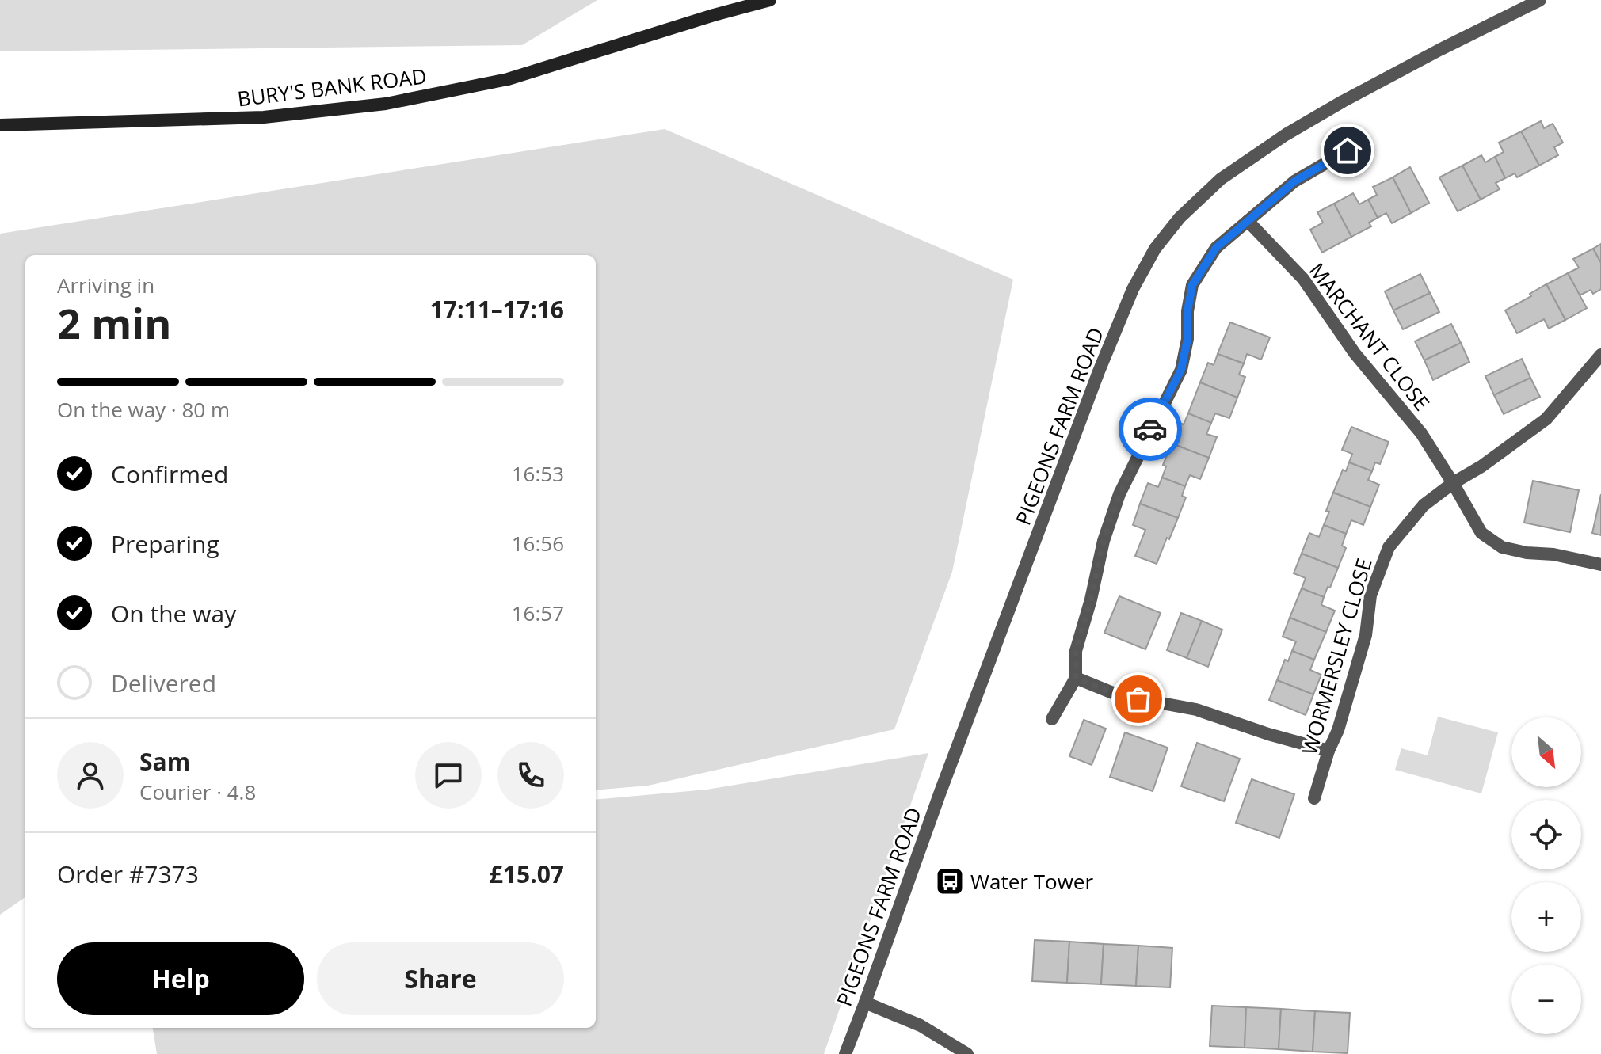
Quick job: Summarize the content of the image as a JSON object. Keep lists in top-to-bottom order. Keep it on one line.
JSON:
{"streets":{"street":["BURY'S BANK ROAD","MARCHANT CLOSE","PIGEONS FARM ROAD","WORMERSLEY CLOSE"]},"crossings":[["MARCHANT CLOSE","WORMERSLEY CLOSE"]],"places":{"bus stop":["Water Tower"]},"north":"bottom right","page":{"heading":["2 min","Arriving in","17:11–17:16"],"panel":["Sam","Courier · 4.8","Order #7373","£15.07"],"bar":"On the way · 80 m","list":[["Confirmed","16:53"],["Preparing","16:56"],["On the way","16:57"],"Delivered"],"map_buttons":["+","−"],"buttons":["Help","Share"]}}
